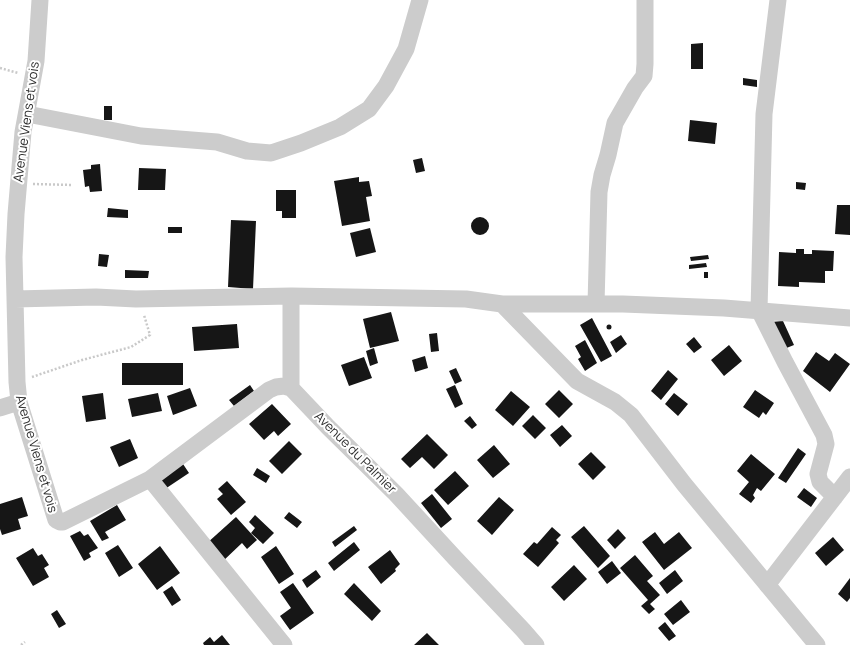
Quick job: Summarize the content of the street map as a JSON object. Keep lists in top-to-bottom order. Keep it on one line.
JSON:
{"streets":{"street":["Avenue Viens et vois","Avenue du Palmier"]}}
